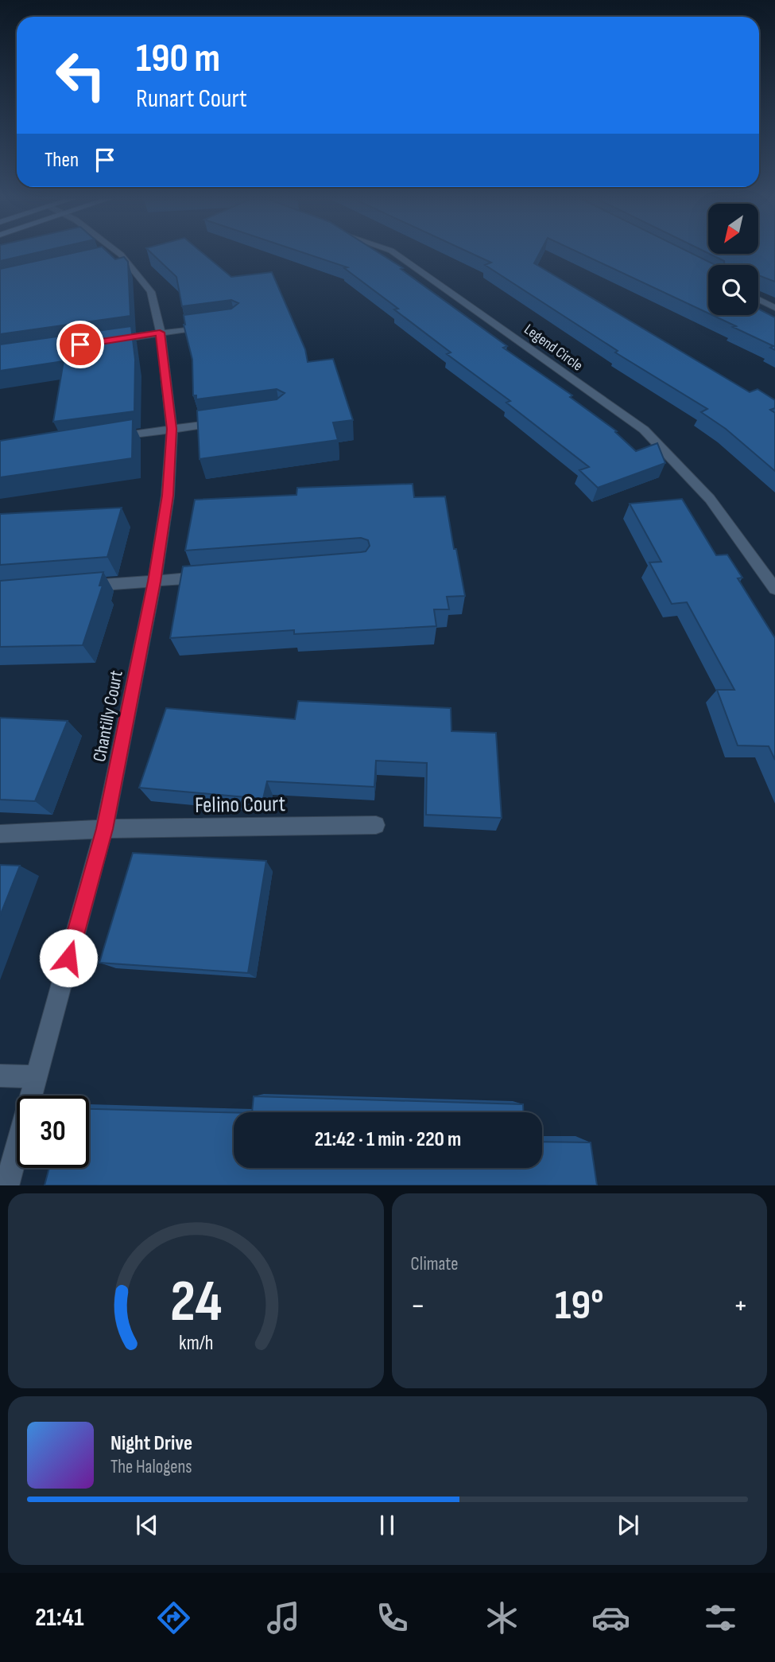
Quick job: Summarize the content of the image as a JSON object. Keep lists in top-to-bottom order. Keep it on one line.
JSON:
{"streets":{"street":["Legend Circle","Chantilly Court","Felino Court"]},"crossings":[["Chantilly Court","Felino Court"]],"north":"bottom left","page":{"turn":["190 m","Runart Court"],"then":"Then","limit":"30","trip":"21:42 · 1 min · 220 m","tile":"Climate","heat":["−","19°","+"],"song":["Night Drive","The Halogens"],"tabs":"21:41","gauge":["24","km/h"]}}
